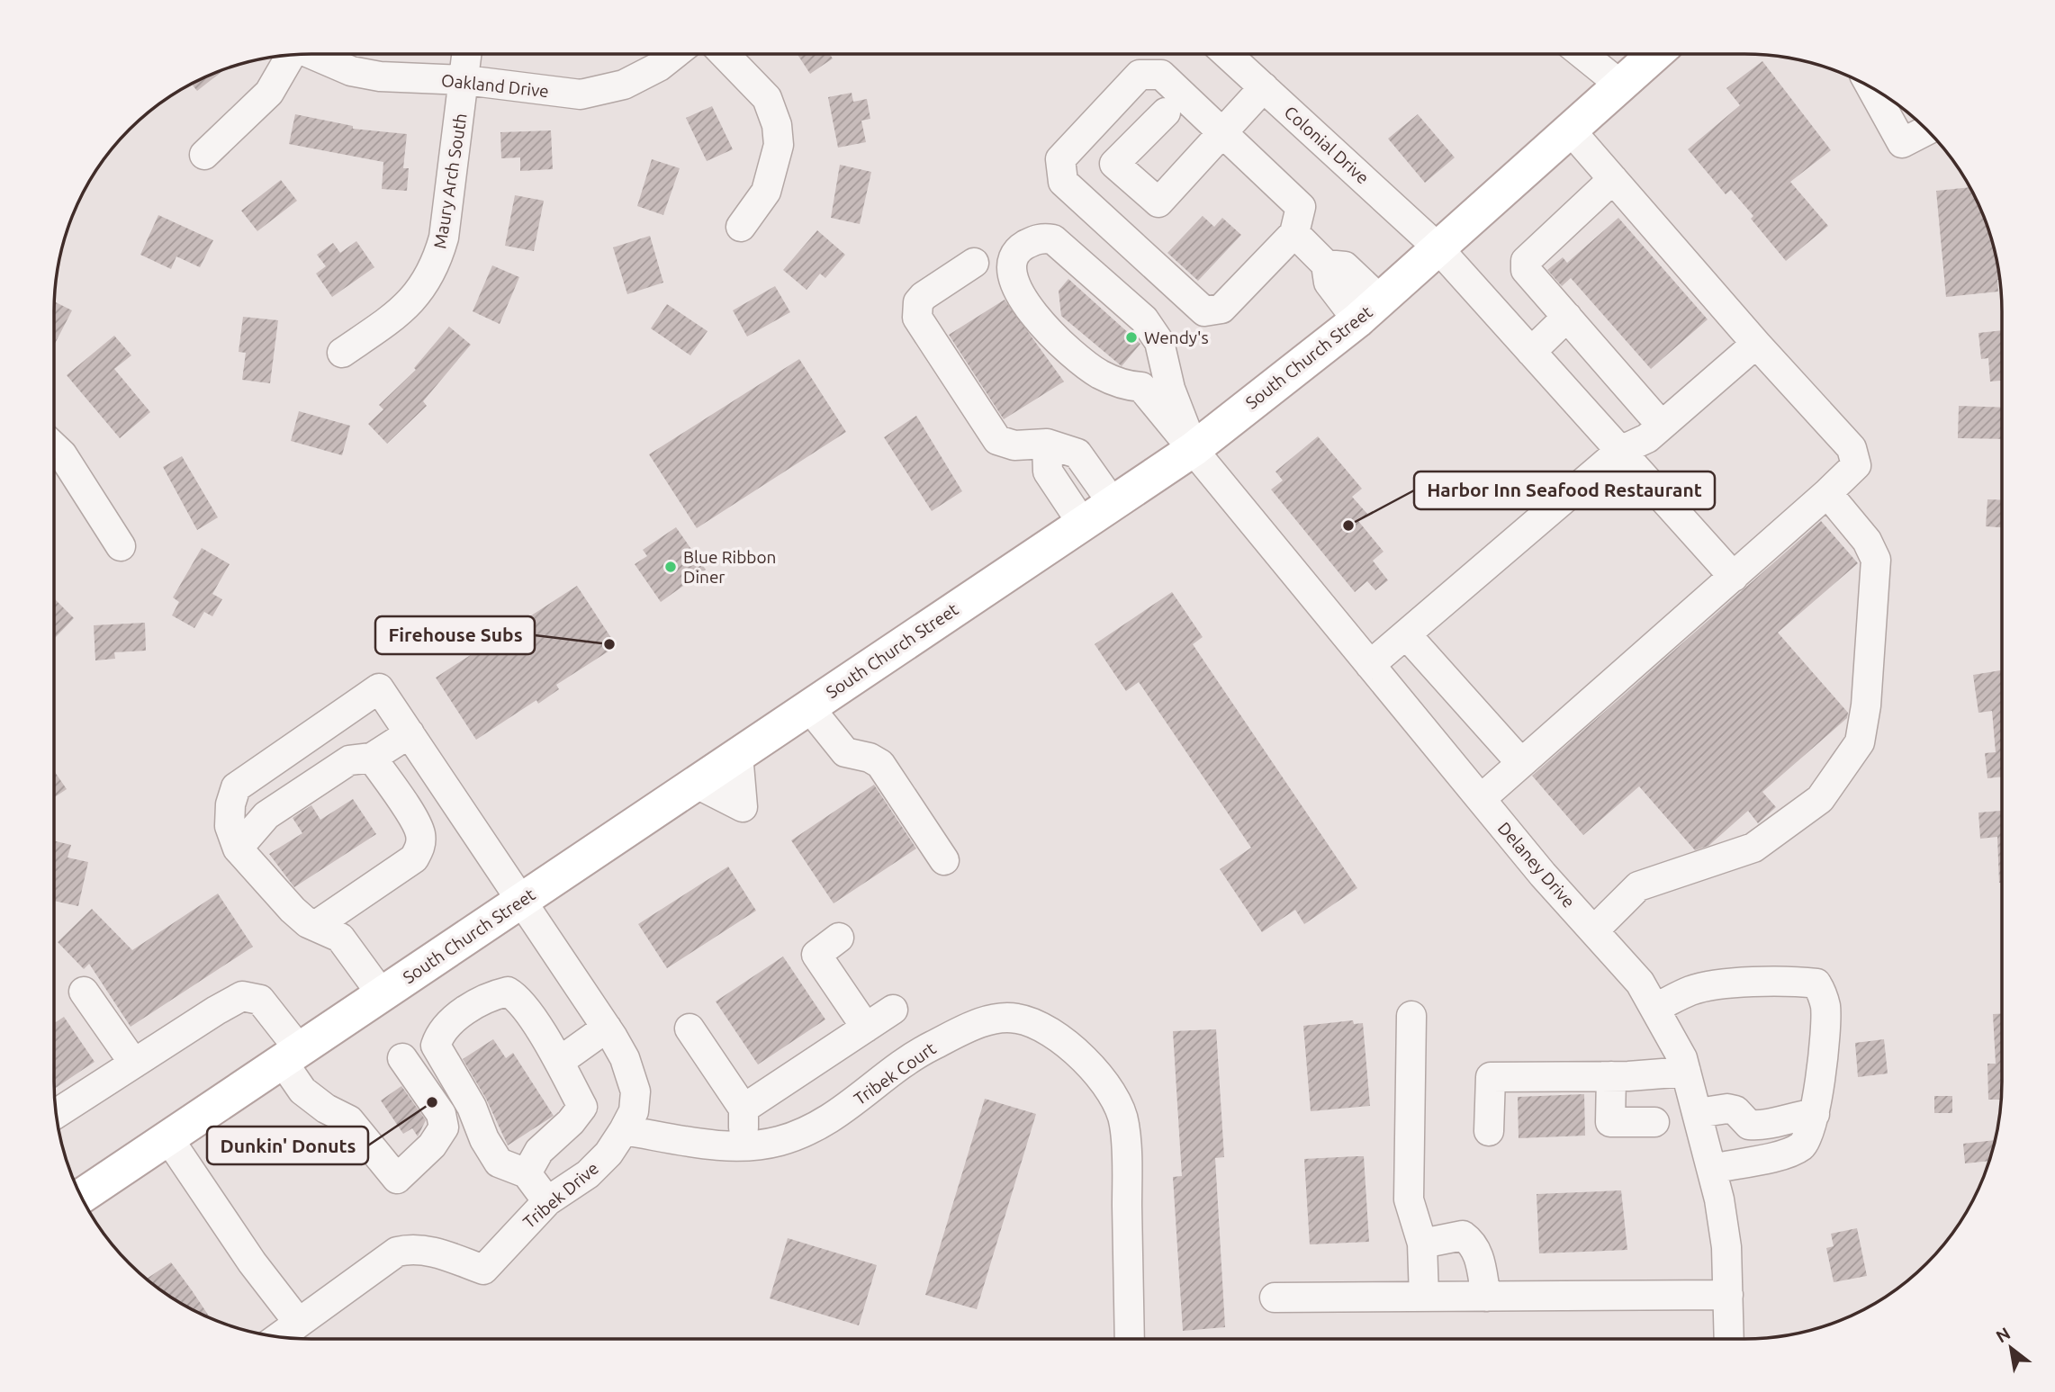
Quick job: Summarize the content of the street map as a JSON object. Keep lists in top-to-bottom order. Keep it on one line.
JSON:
{"streets":{"main road":["South Church Street"],"street":["Oakland Drive","Colonial Drive","Maury Arch South","Delaney Drive","Tribek Court","Tribek Drive"]},"crossings":[["Oakland Drive","Maury Arch South"],["Colonial Drive","South Church Street"],["South Church Street","Delaney Drive"],["South Church Street","Tribek Drive"],["Tribek Court","Tribek Drive"]],"places":["Wendy's","Harbor Inn Seafood Restaurant","Blue Ribbon Diner","Firehouse Subs","Dunkin' Donuts"],"north":"top left"}
